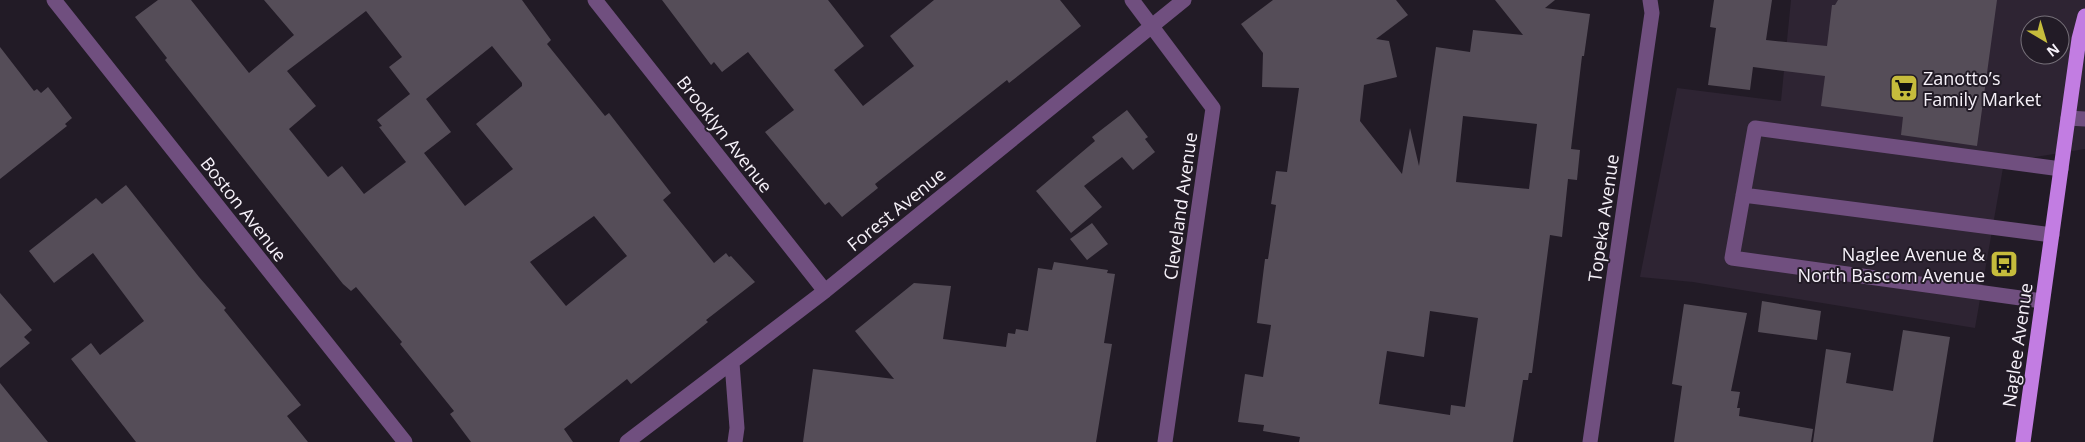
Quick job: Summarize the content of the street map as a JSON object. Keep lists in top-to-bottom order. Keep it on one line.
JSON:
{"streets":{"main road":["Naglee Avenue"],"street":["Brooklyn Avenue","Cleveland Avenue","Boston Avenue","Forest Avenue","Topeka Avenue"]},"crossings":[["Brooklyn Avenue","Forest Avenue"],["Cleveland Avenue","Forest Avenue"]],"places":{"supermarket":["Zanotto’s Family Market"],"bus stop":["Naglee Avenue & North Bascom Avenue"]},"north":"bottom right"}
